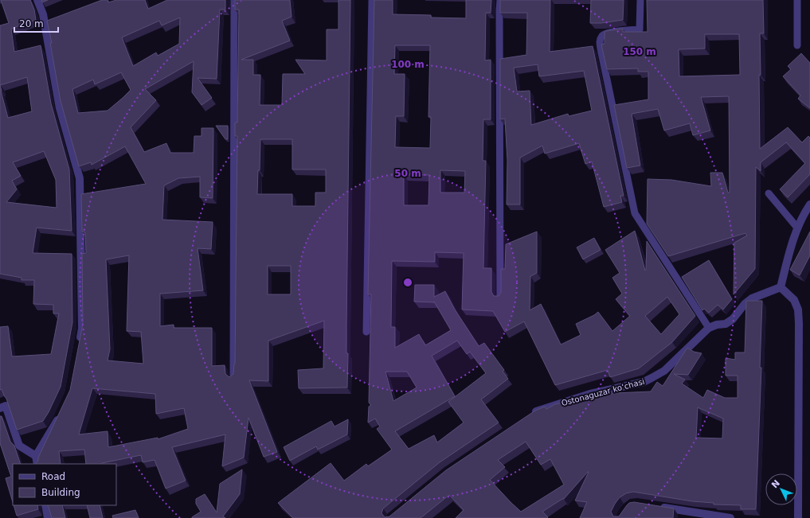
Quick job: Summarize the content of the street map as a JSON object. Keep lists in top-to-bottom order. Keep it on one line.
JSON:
{"streets":{"street":["Ostonaguzar koʻchasi"]},"legend":["Road","Building"],"scale_bar":"20 m","north":"top left","rings":["150 m","100 m","50 m"]}
